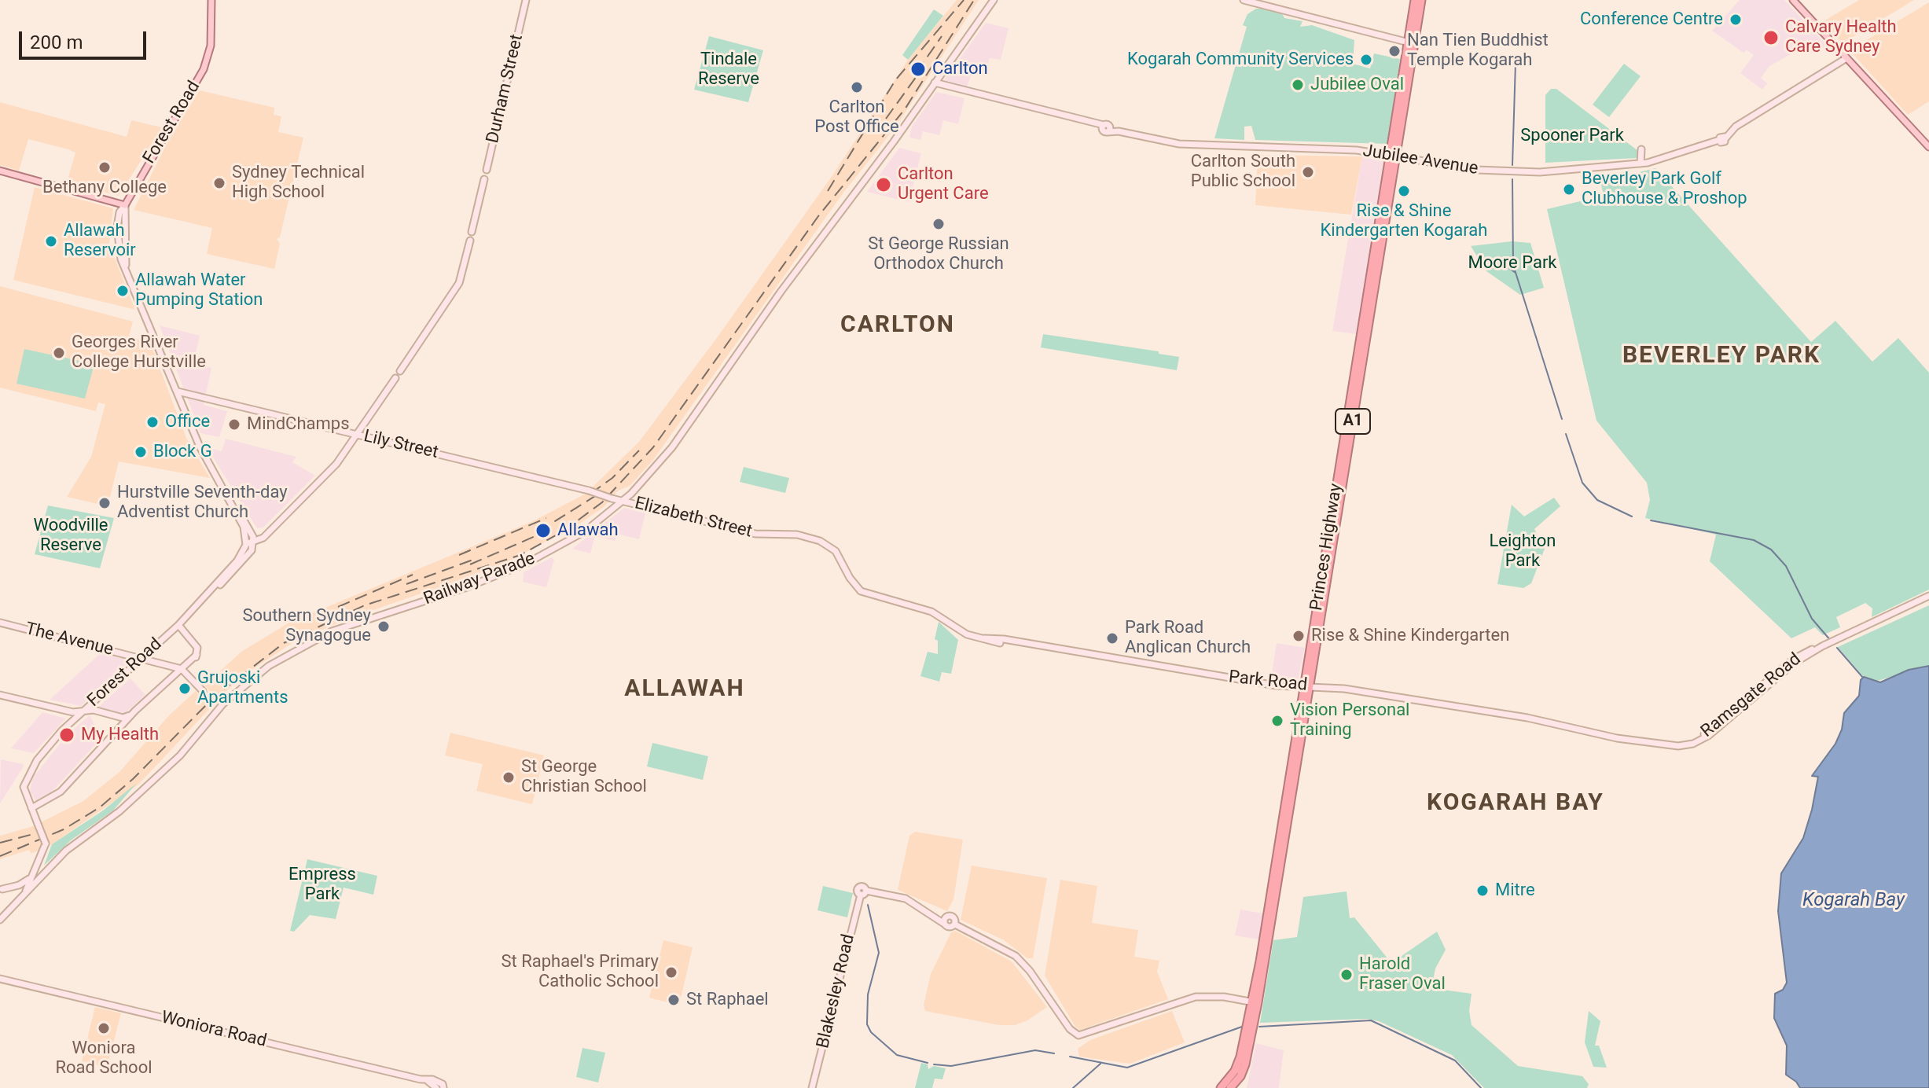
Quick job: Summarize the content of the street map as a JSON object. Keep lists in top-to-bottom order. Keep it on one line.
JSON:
{"streets":{"highway":["A1","Princes Highway"],"main road":["Forest Road"],"street":["Durham Street","Jubilee Avenue","Lily Street","Elizabeth Street","Railway Parade","The Avenue","Park Road","Ramsgate Road","Blakesley Road","Woniora Road"]},"crossings":[["Durham Street","Lily Street"],["Forest Road","Lily Street"],["Forest Road","The Avenue"],["Jubilee Avenue","Princes Highway"],["Jubilee Avenue","Railway Parade"],["Lily Street","Elizabeth Street"],["Lily Street","Railway Parade"],["Elizabeth Street","Railway Parade"],["Elizabeth Street","Park Road"],["Princes Highway","Park Road"],["Park Road","Ramsgate Road"]],"districts":["CARLTON","BEVERLEY PARK","ALLAWAH","KOGARAH BAY"],"water":["Kogarah Bay"],"parks":["Tindale Reserve","Spooner Park","Moore Park","Woodville Reserve","Leighton Park","Empress Park"],"places":["Conference Centre","Calvary Health Care Sydney","Nan Tien Buddhist Temple Kogarah","Kogarah Community Services","Carlton","Jubilee Oval","Carlton Post Office","Bethany College","Carlton South Public School","Sydney Technical High School","Carlton Urgent Care","Beverley Park Golf Clubhouse & Proshop","Rise & Shine Kindergarten Kogarah","St George Russian Orthodox Church","Allawah Reservoir","Allawah Water Pumping Station","Georges River College Hurstville","Office","MindChamps","Block G","Hurstville Seventh-day Adventist Church","Allawah","Southern Sydney Synagogue","Rise & Shine Kindergarten","Park Road Anglican Church","Grujoski Apartments","Vision Personal Training","My Health","St George Christian School","Mitre","St Raphael's Primary Catholic School","Harold Fraser Oval","St Raphael","Woniora Road School"],"scale_bar":"200 m"}
